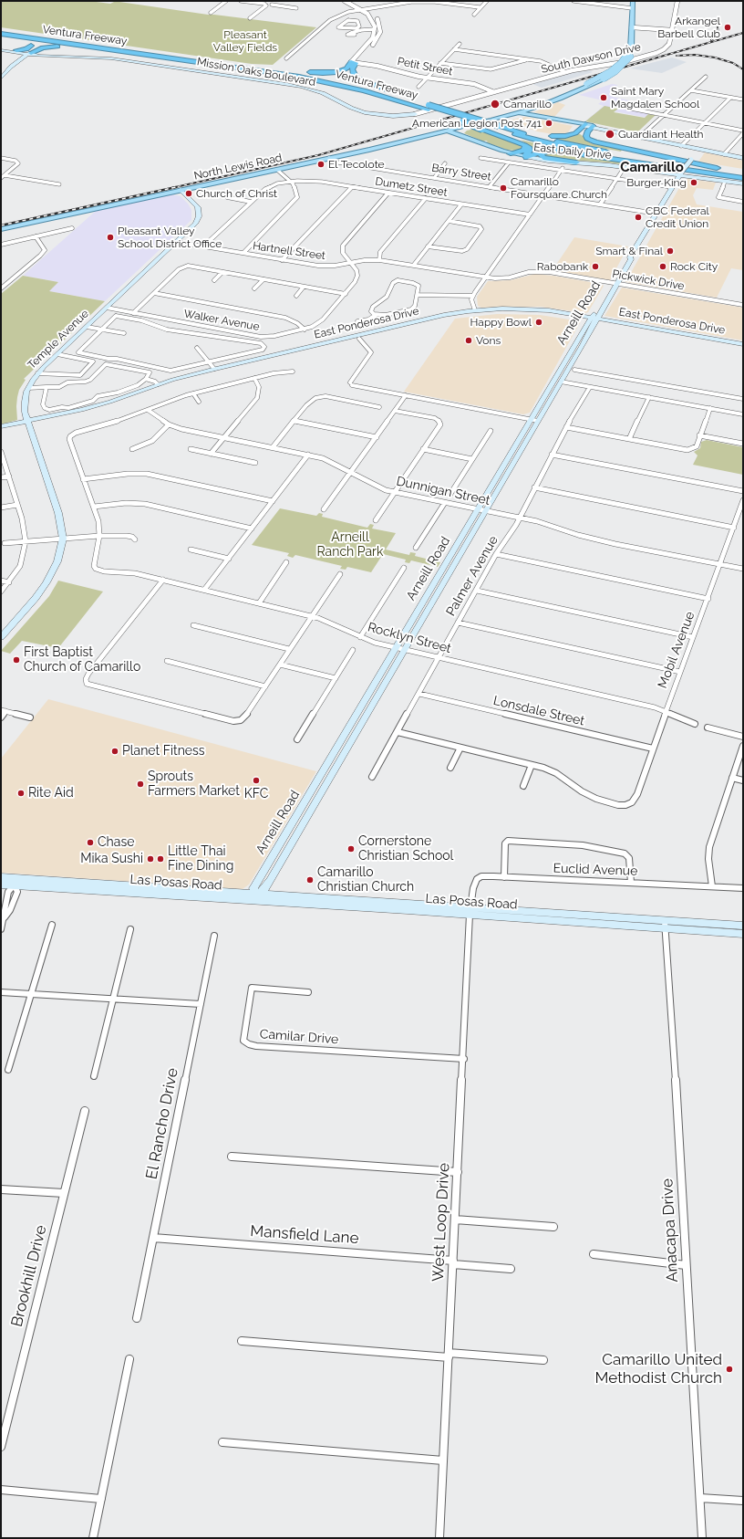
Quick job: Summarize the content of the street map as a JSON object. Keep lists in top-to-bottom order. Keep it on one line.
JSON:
{"streets":{"highway":["Ventura Freeway"],"main road":["Mission Oaks Boulevard","East Daily Drive","North Lewis Road","Arneill Road","East Ponderosa Drive","Temple Avenue","Las Posas Road"],"street":["South Dawson Drive","Petit Street","Barry Street","Dumetz Street","Hartnell Street","Pickwick Drive","Walker Avenue","Dunnigan Street","Palmer Avenue","Rocklyn Street","Mobil Avenue","Lonsdale Street","Euclid Avenue","Camilar Drive","El Rancho Drive","West Loop Drive","Anacapa Drive","Mansfield Lane","Brookhill Drive"]},"crossings":[["South Dawson Drive","Petit Street"],["South Dawson Drive","Mission Oaks Boulevard"],["East Daily Drive","North Lewis Road"],["East Daily Drive","Arneill Road"],["North Lewis Road","Barry Street"],["North Lewis Road","Temple Avenue"],["Barry Street","Arneill Road"],["Dumetz Street","Hartnell Street"],["Dumetz Street","Walker Avenue"],["Hartnell Street","Pickwick Drive"],["Hartnell Street","Walker Avenue"],["Hartnell Street","Temple Avenue"],["Pickwick Drive","Arneill Road"],["Arneill Road","East Ponderosa Drive"],["Arneill Road","Dunnigan Street"],["Arneill Road","Rocklyn Street"],["Arneill Road","Las Posas Road"],["Walker Avenue","Temple Avenue"],["East Ponderosa Drive","Temple Avenue"],["Dunnigan Street","Palmer Avenue"],["Dunnigan Street","Mobil Avenue"],["Palmer Avenue","Rocklyn Street"],["Palmer Avenue","Lonsdale Street"],["Rocklyn Street","Mobil Avenue"],["Mobil Avenue","Lonsdale Street"],["Euclid Avenue","Las Posas Road"],["Euclid Avenue","West Loop Drive"],["Las Posas Road","West Loop Drive"],["Las Posas Road","Anacapa Drive"],["Camilar Drive","West Loop Drive"],["El Rancho Drive","Mansfield Lane"],["West Loop Drive","Mansfield Lane"]],"districts":["Camarillo"],"parks":["Pleasant Valley Fields","Arneill Ranch Park"],"places":["Arkangel Barbell Club","Saint Mary Magdalen School","Camarillo","American Legion Post 741","Guardiant Health","El Tecolote","Burger King","Camarillo Foursquare Church","Church of Christ","CBC Federal Credit Union","Pleasant Valley School District Office","Smart & Final","Rabobank","Rock City","Happy Bowl","Vons","First Baptist Church of Camarillo","Planet Fitness","KFC","Sprouts Farmers Market","Rite Aid","Chase","Cornerstone Christian School","Mika Sushi","Little Thai Fine Dining","Camarillo Christian Church","Camarillo United Methodist Church"]}
